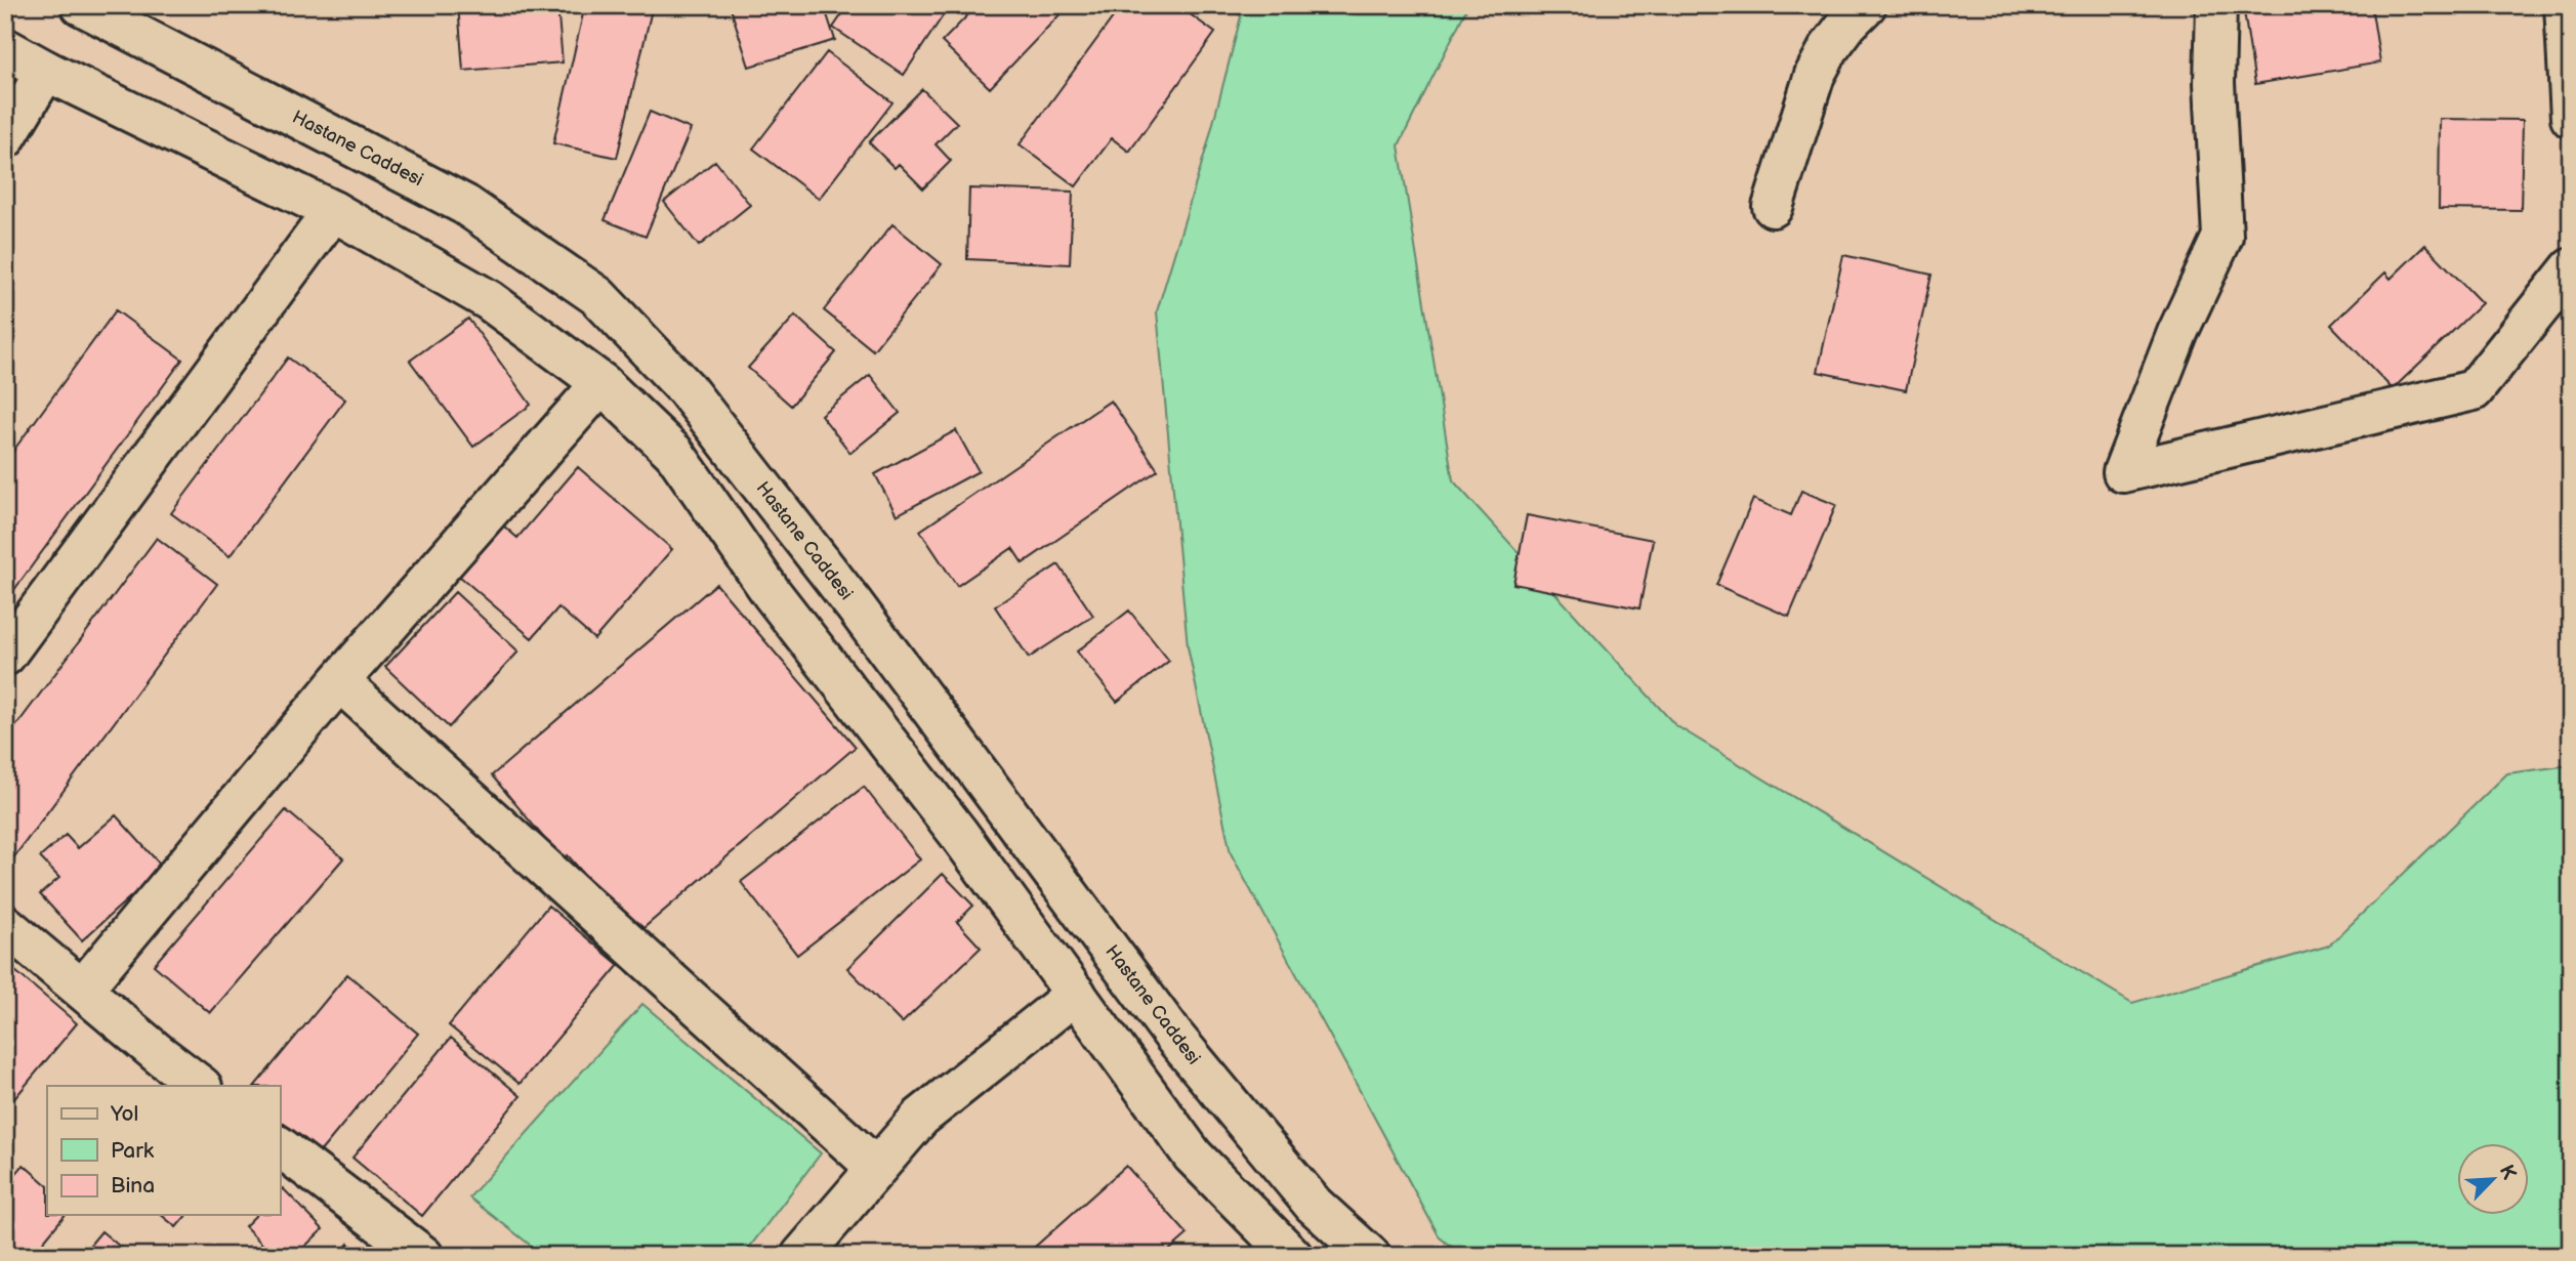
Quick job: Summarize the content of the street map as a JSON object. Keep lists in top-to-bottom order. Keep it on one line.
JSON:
{"streets":{"street":["Hastane Caddesi"]},"legend":["Yol","Park","Bina"],"north":"top right"}
